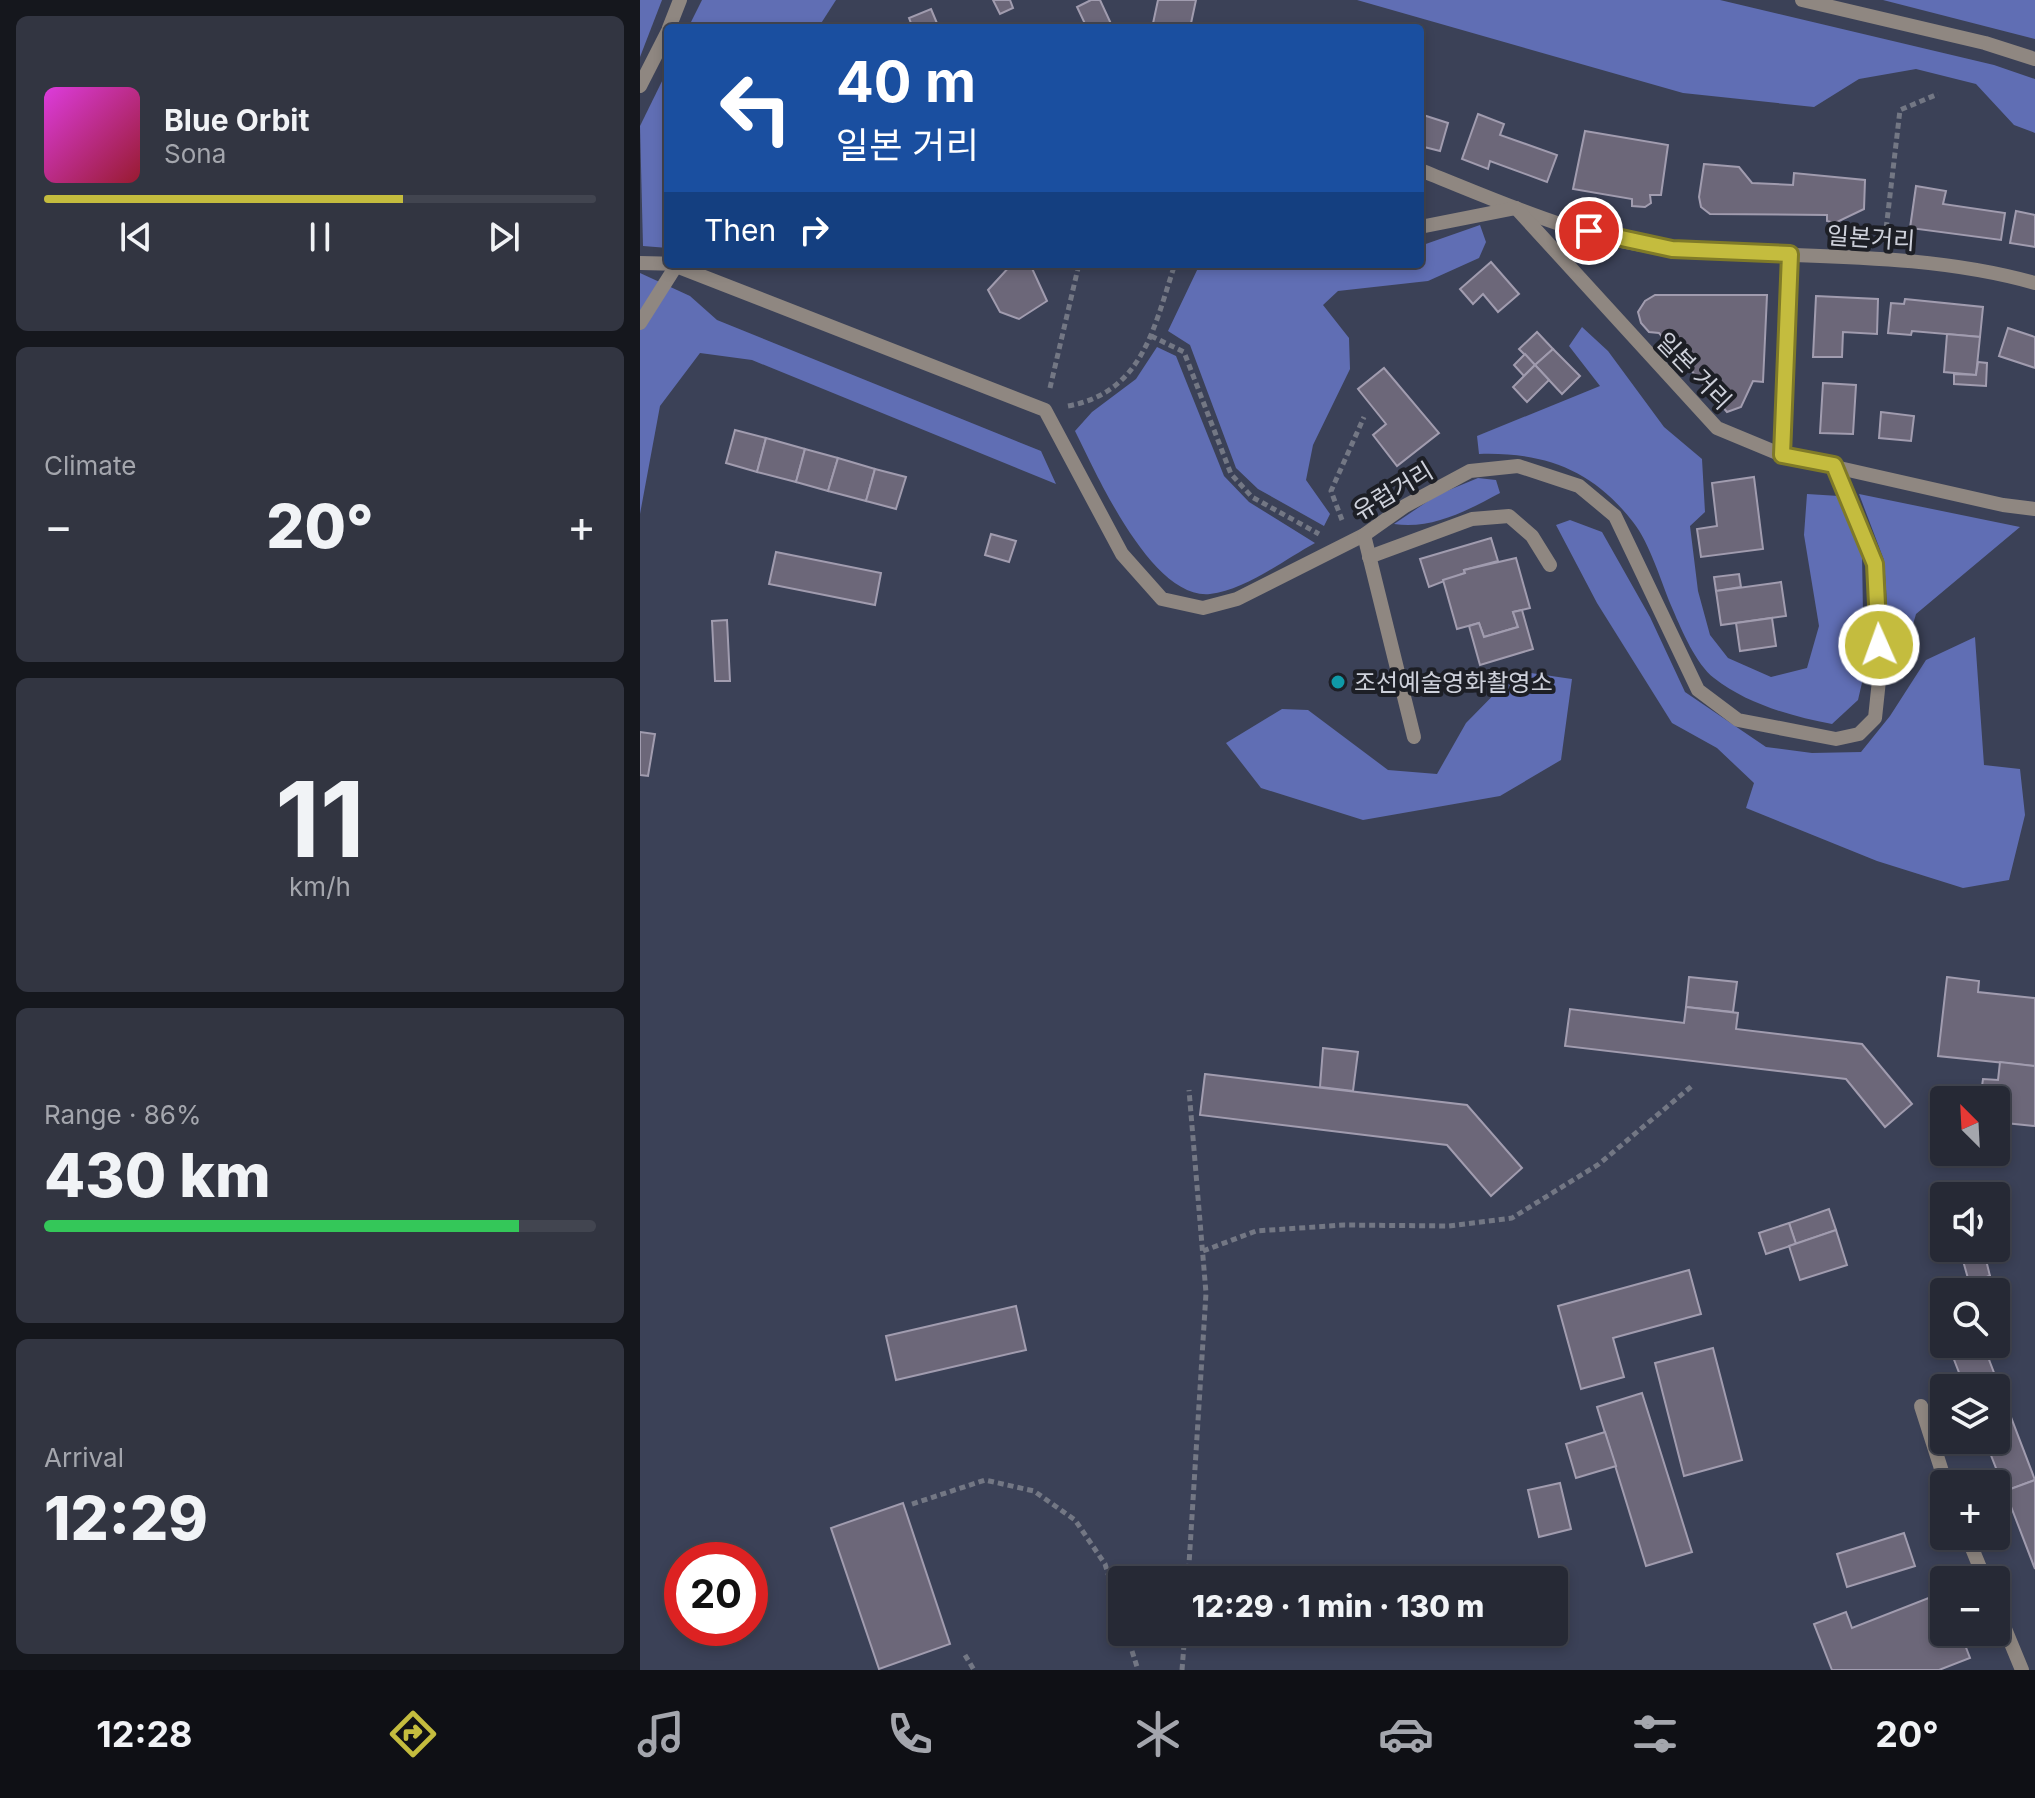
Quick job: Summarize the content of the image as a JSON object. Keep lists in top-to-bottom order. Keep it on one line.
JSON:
{"streets":{"lane":["일본거리","일본 거리","유럽거리"]},"crossings":[["일본거리","일본 거리"],["일본 거리","유럽거리"]],"places":["조선예술영화촬영소"],"north":"top left","page":{"turn":["40 m","일본 거리"],"song":["Blue Orbit","Sona"],"then":"Then","tile":["Climate",["11","km/h"],["Range · 86%","430 km"],["Arrival","12:29"]],"heat":["−","20°","+"],"map_buttons":["+","−"],"limit":"20","trip":"12:29 · 1 min · 130 m","tabs":["12:28","20°"]}}
